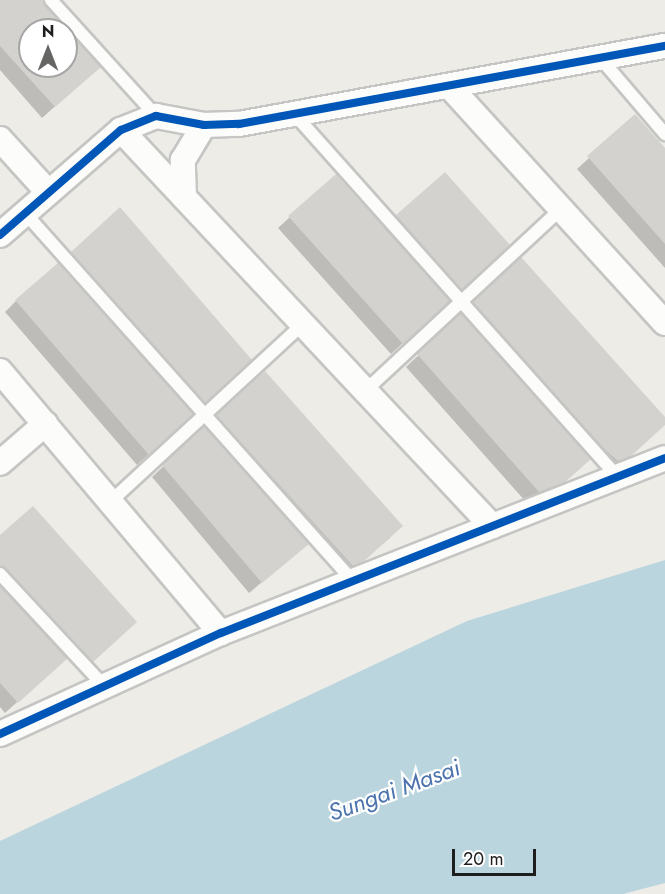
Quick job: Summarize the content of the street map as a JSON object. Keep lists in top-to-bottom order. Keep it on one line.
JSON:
{"water":["Sungai Masai"],"scale_bar":"20 m","north":"top"}
